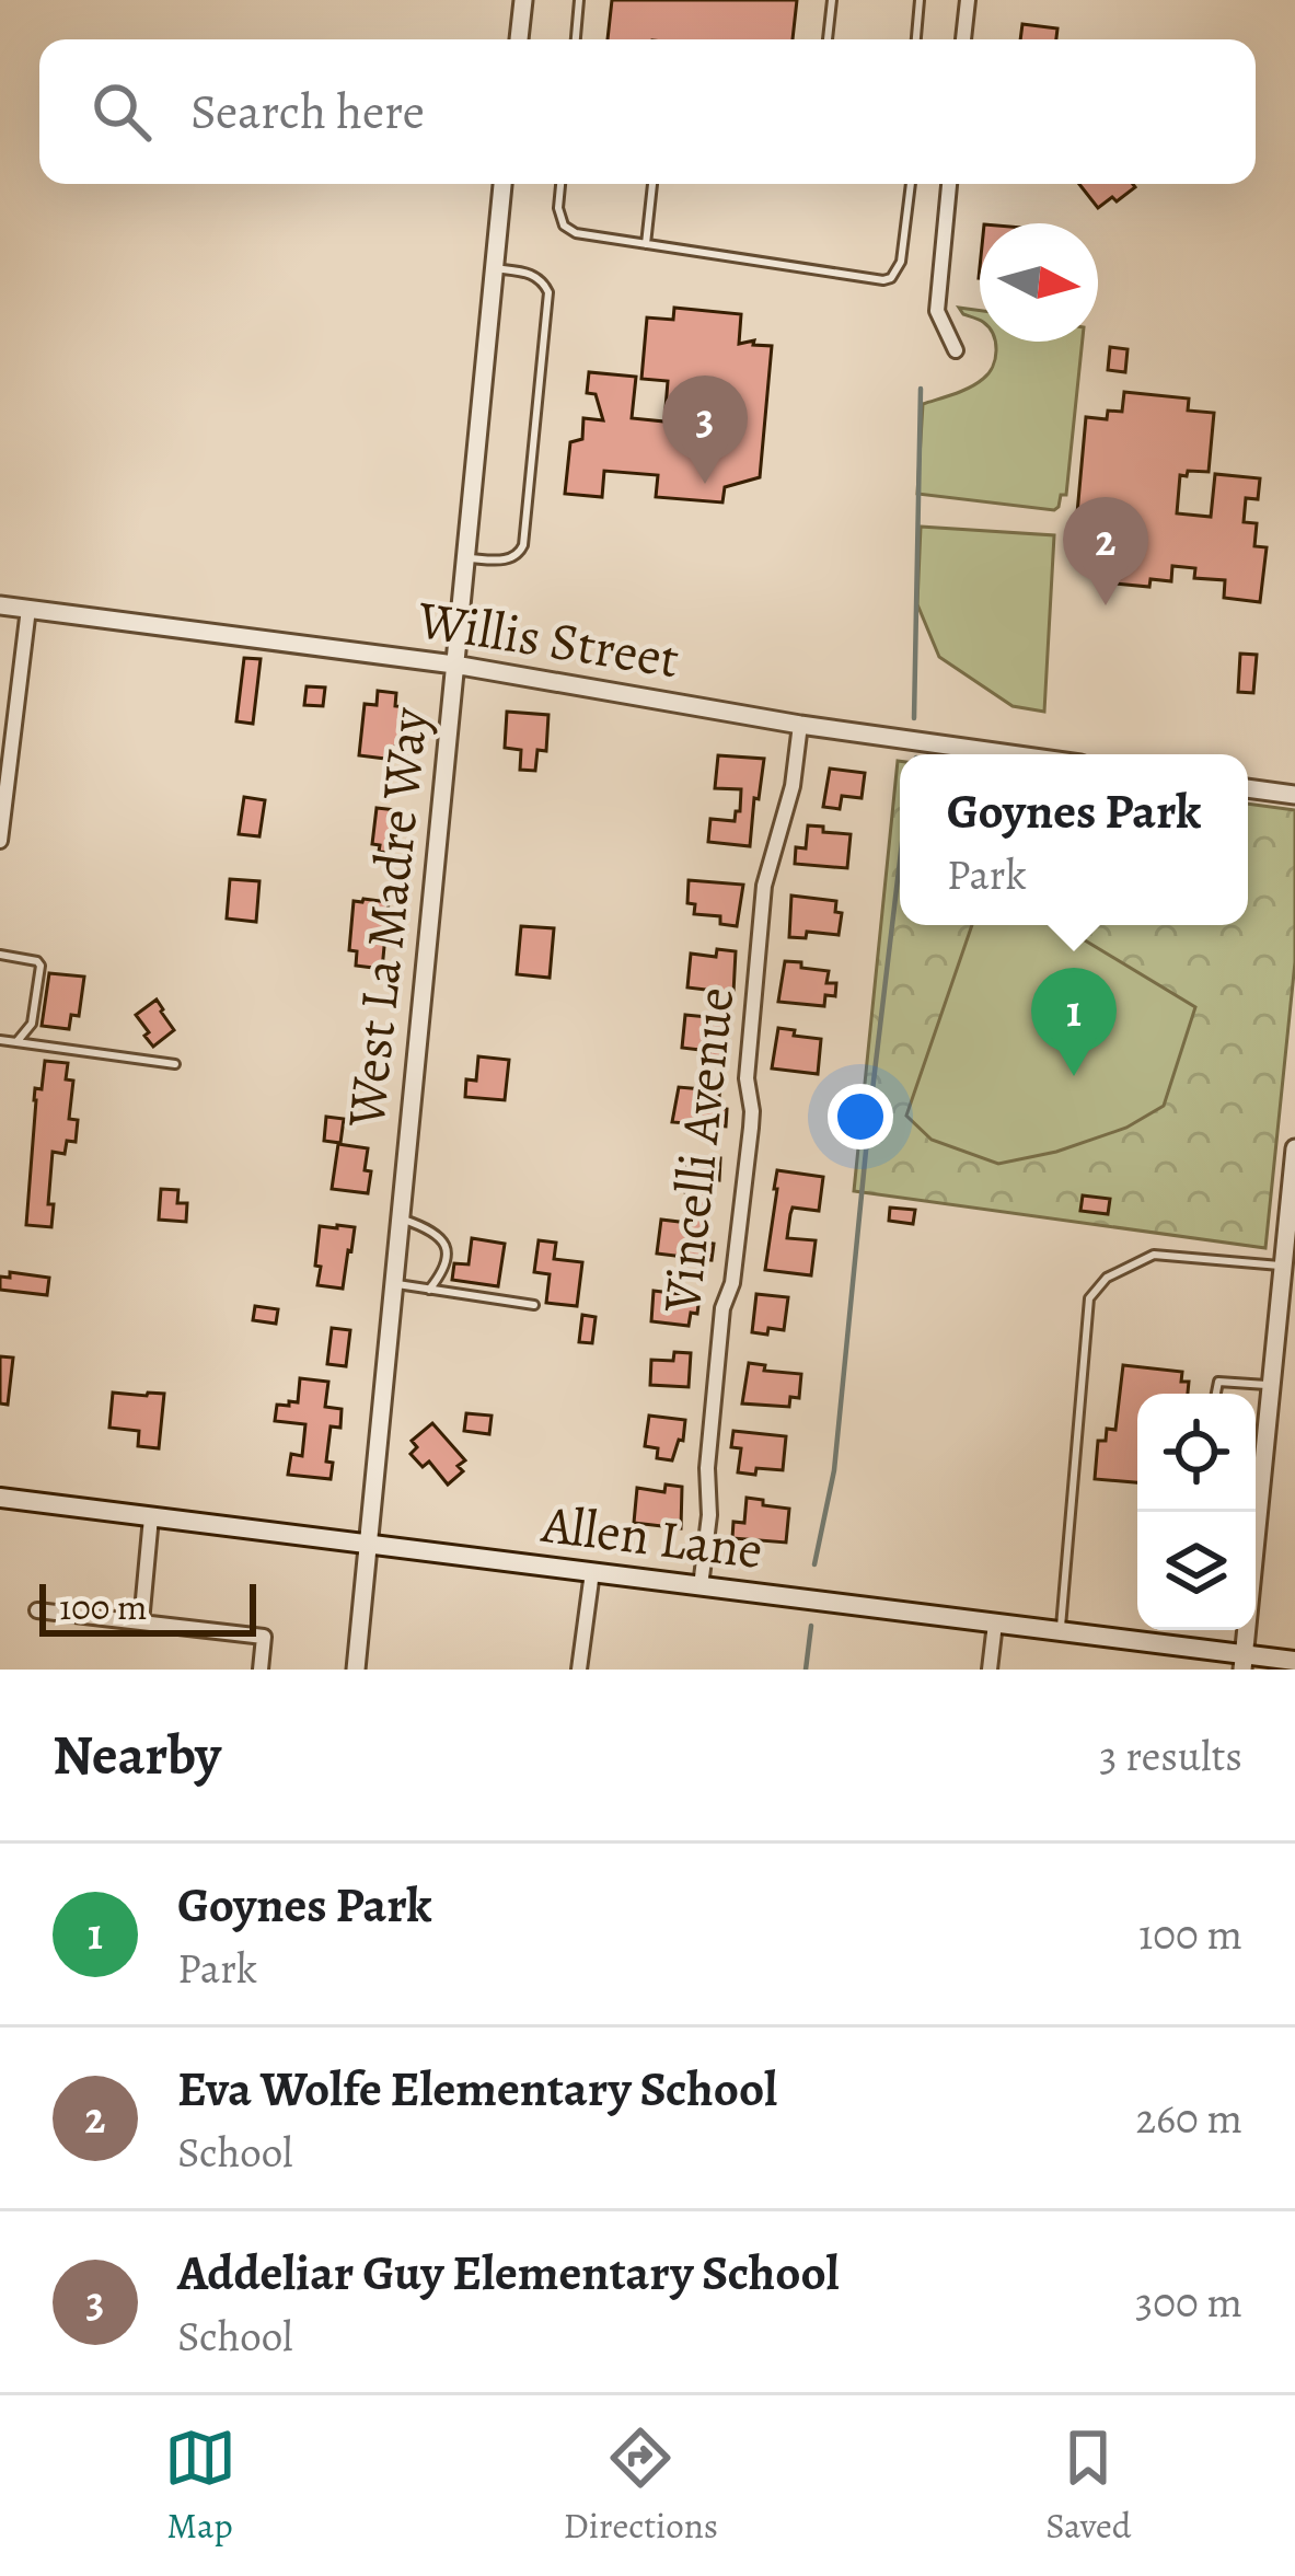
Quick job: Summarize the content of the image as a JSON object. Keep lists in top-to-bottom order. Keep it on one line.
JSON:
{"streets":{"main road":["Allen Lane"],"street":["Willis Street","West La Madre Way","Vincelli Avenue"]},"crossings":[["Willis Street","West La Madre Way"],["Willis Street","Vincelli Avenue"],["West La Madre Way","Allen Lane"],["Vincelli Avenue","Allen Lane"]],"scale_bar":"100 m","north":"right","page":{"search":"Search here","pins":["3","2","1"],"popup":["Goynes Park","Park"],"scale":"100 m","heading":["Nearby","3 results"],"list":[{"mark":"1","name":"Goynes Park","note":"Park","value":"100 m"},{"mark":"2","name":"Eva Wolfe Elementary School","note":"School","value":"260 m"},{"mark":"3","name":"Addeliar Guy Elementary School","note":"School","value":"300 m"}],"nav":["Map","Directions","Saved"]}}
